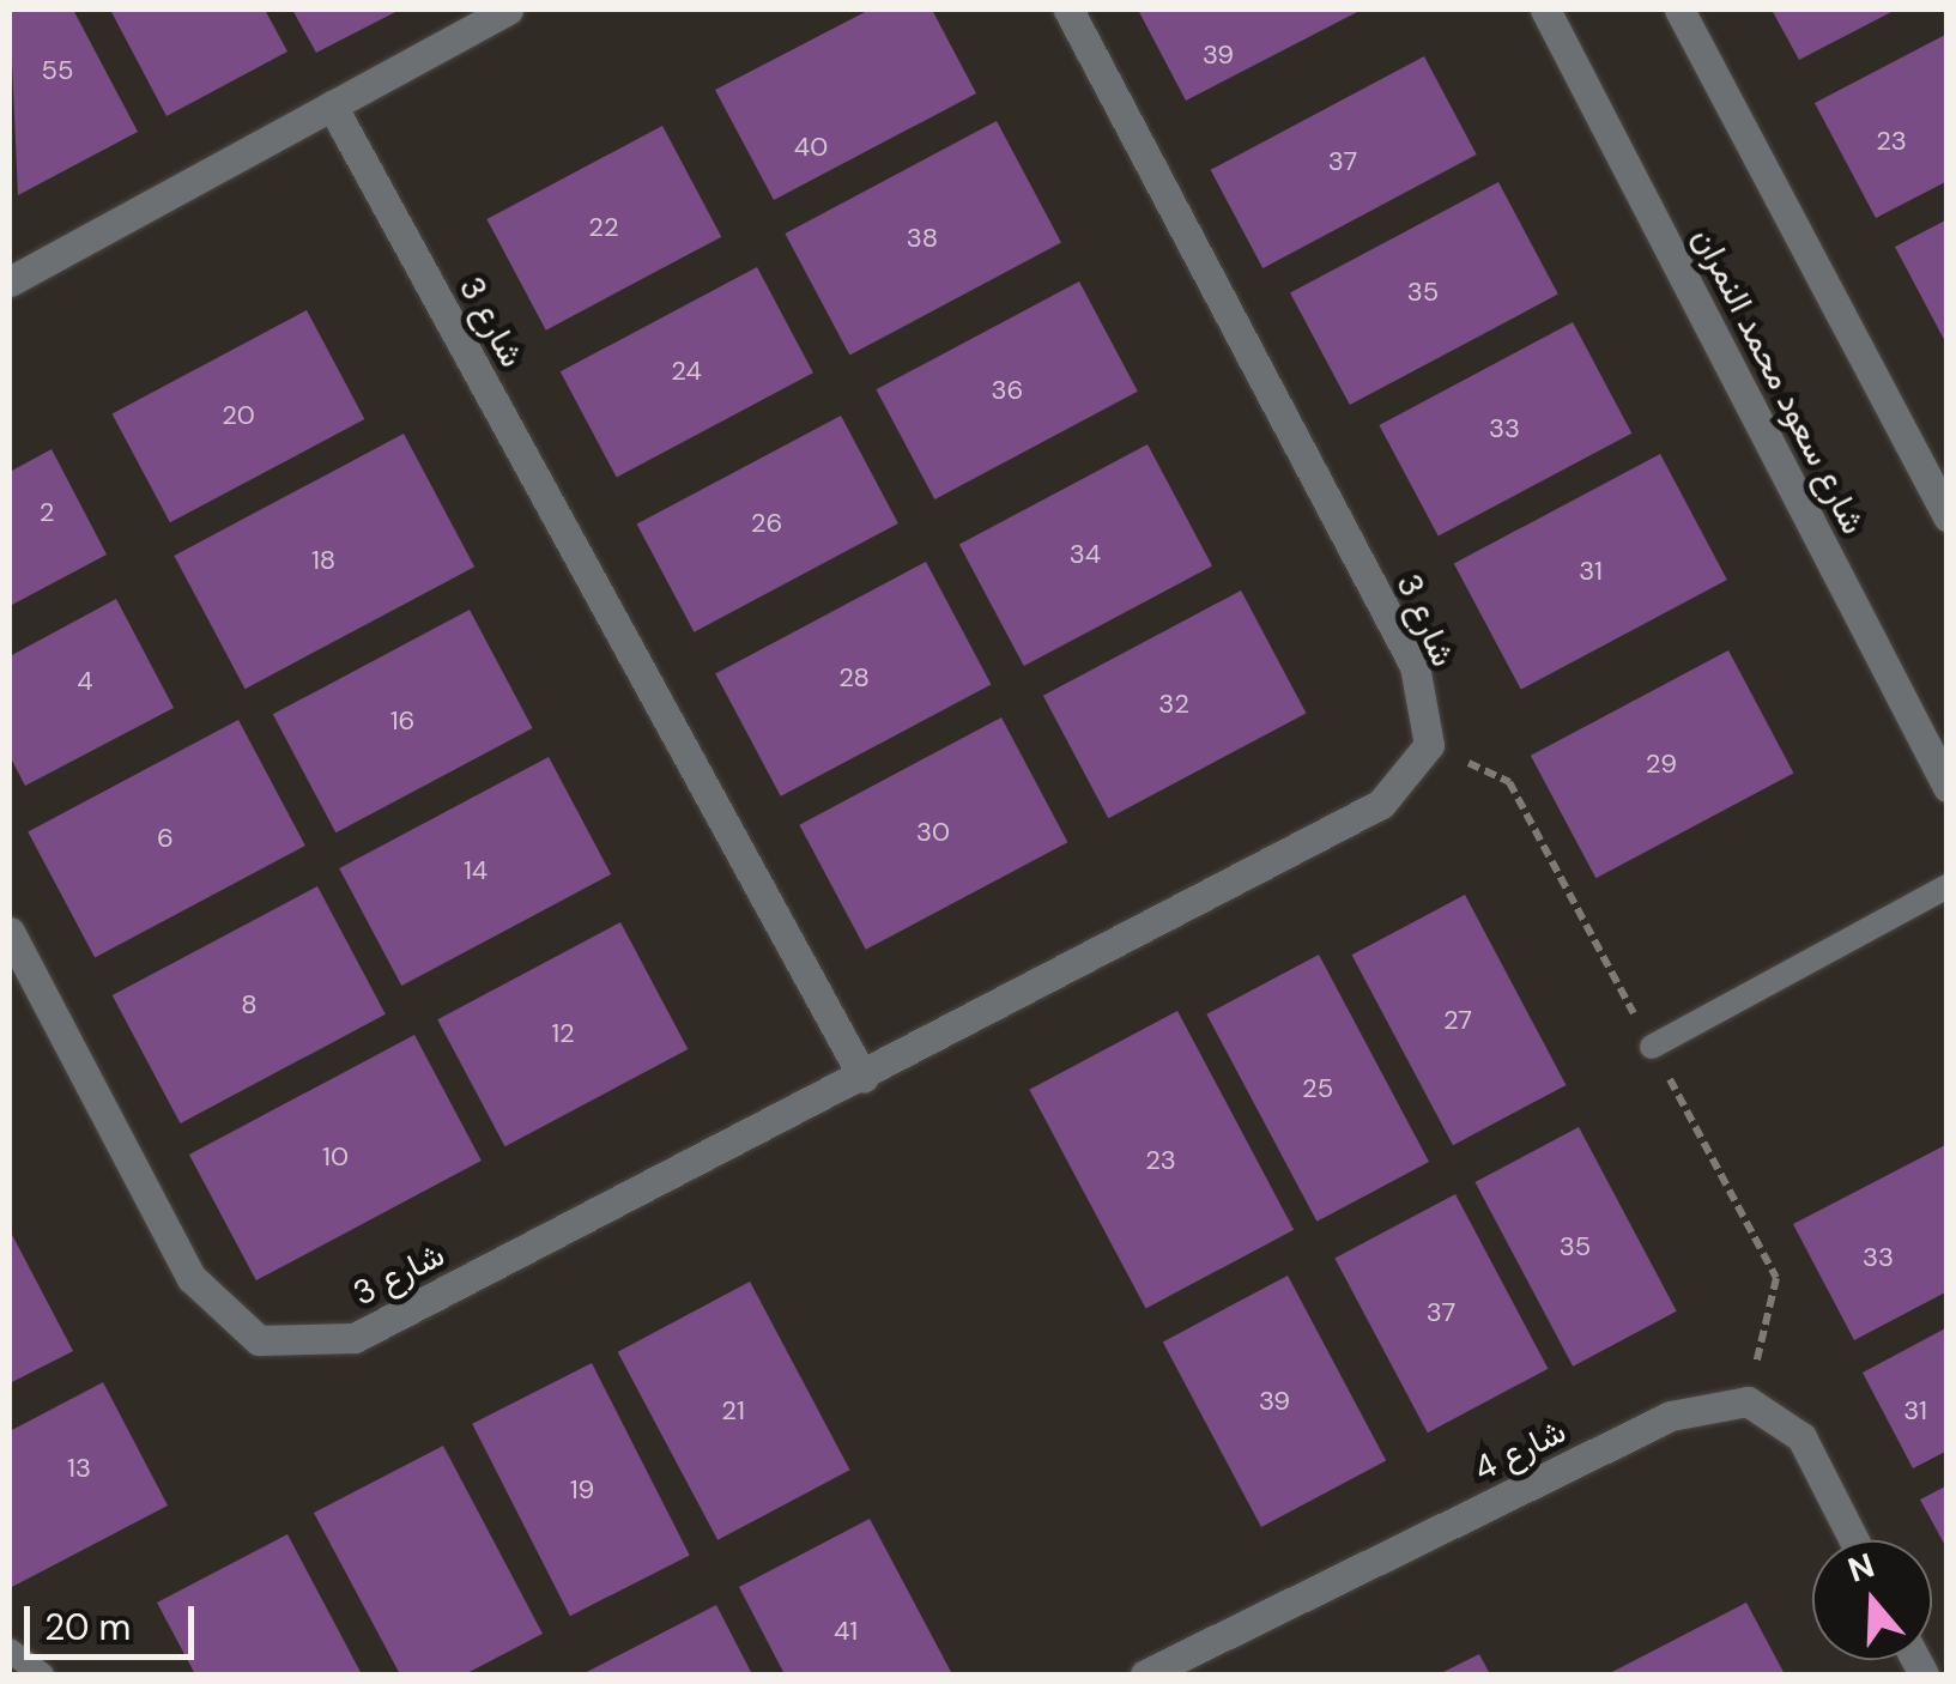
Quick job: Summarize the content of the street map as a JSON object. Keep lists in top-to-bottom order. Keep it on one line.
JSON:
{"streets":{"street":["شارع 3","شارع سعود محمد النمران","شارع 4"]},"house_numbers":["39","55","23","40","37","22","38","35","24","36","20","33","2","26","34","18","31","28","4","32","16","29","30","6","14","8","27","12","25","10","23","35","33","37","39","21","31","13","19","41"],"scale_bar":"20 m","north":"top"}
